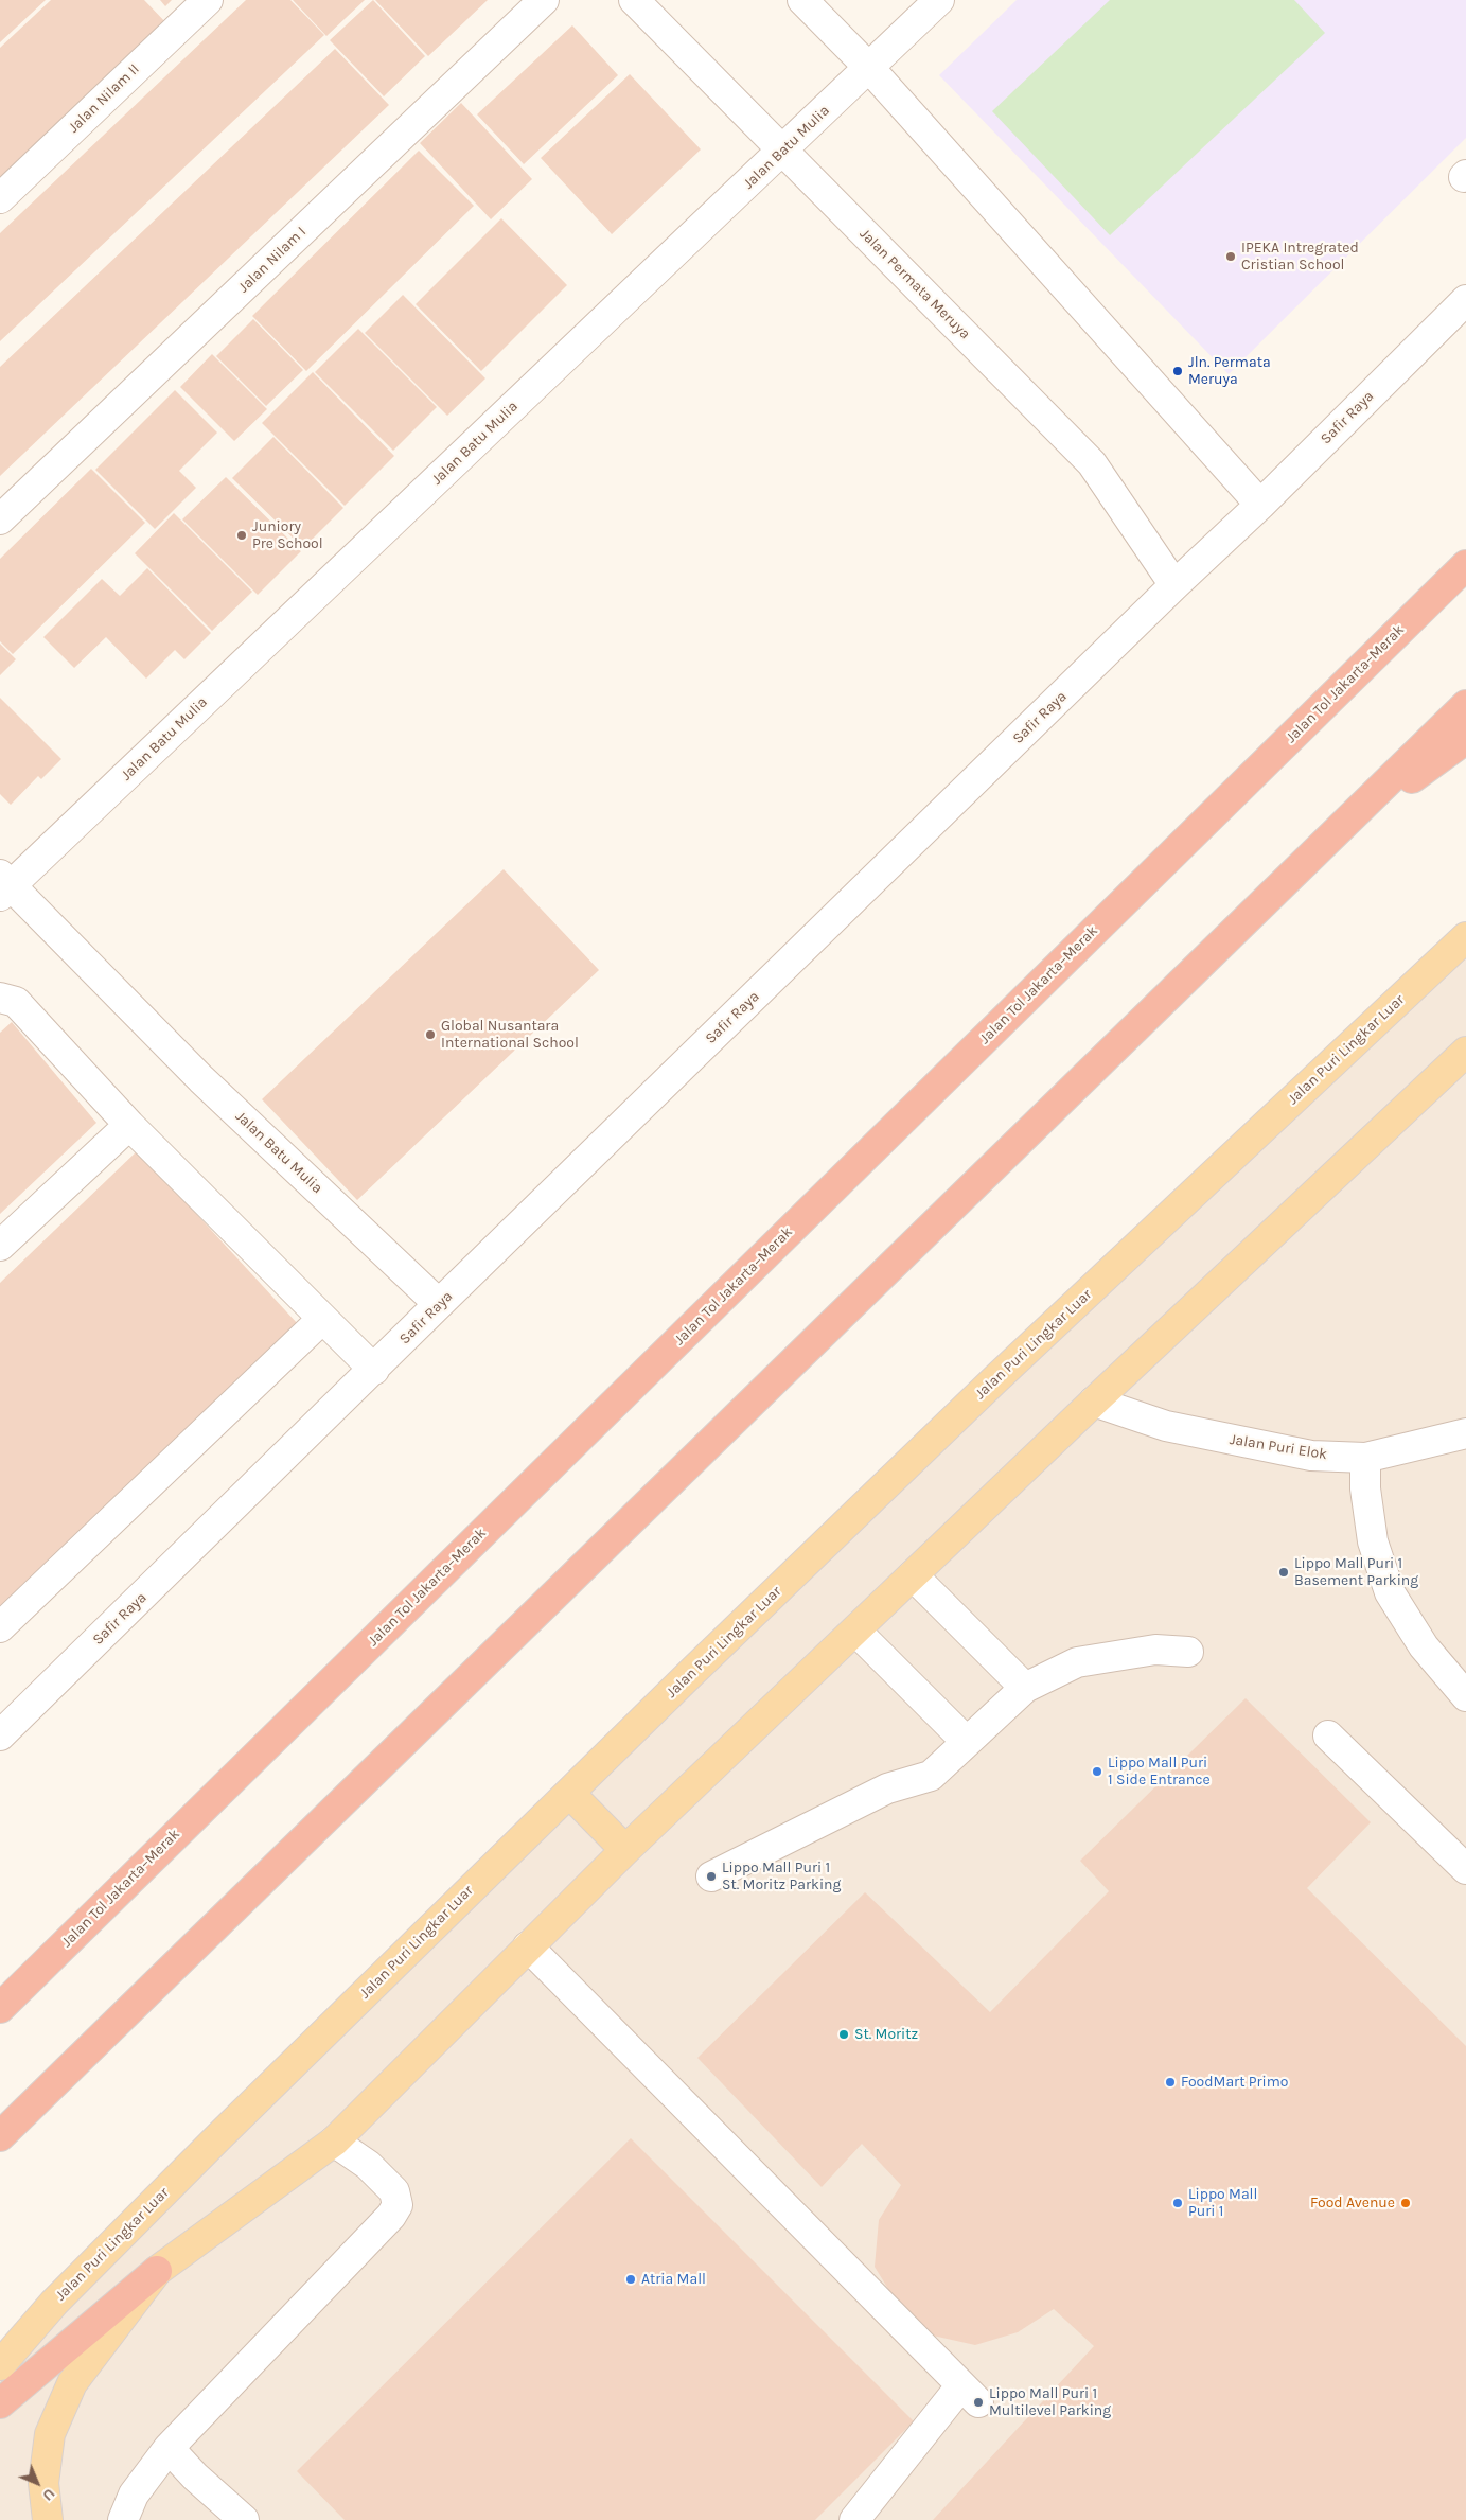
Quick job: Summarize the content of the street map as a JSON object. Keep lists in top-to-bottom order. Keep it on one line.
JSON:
{"streets":{"highway":["Jalan Tol Jakarta–Merak"],"main road":["Jalan Puri Lingkar Luar"],"street":["Jalan Nilam II","Jalan Batu Mulia","Jalan Nilam I","Jalan Permata Meruya","Safir Raya","Jalan Puri Elok"]},"crossings":[["Jalan Batu Mulia","Jalan Permata Meruya"],["Jalan Batu Mulia","Safir Raya"],["Jalan Permata Meruya","Safir Raya"]],"places":["IPEKA Intregrated Cristian School","Jln. Permata Meruya","Juniory Pre School","Global Nusantara International School","Lippo Mall Puri 1 Basement Parking","Lippo Mall Puri 1 Side Entrance","Lippo Mall Puri 1 St. Moritz Parking","St. Moritz","FoodMart Primo","Lippo Mall Puri 1","Food Avenue","Atria Mall","Lippo Mall Puri 1 Multilevel Parking"],"north":"bottom right"}
